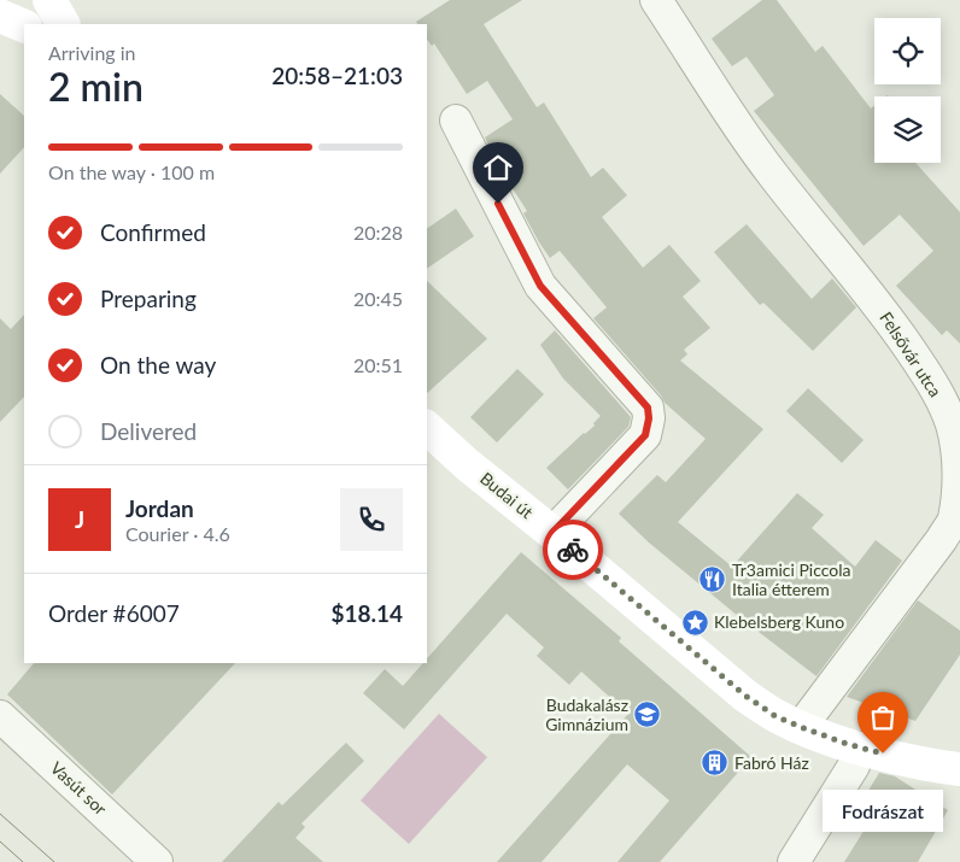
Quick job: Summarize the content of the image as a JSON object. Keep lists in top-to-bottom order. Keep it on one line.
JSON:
{"streets":{"main road":["Budai út"],"street":["Felsővár utca","Vasút sor"]},"crossings":[["Felsővár utca","Budai út"]],"places":{"restaurant":["Tr3amici Piccola Italia étterem"],"place":["Klebelsberg Kuno"],"school or university":["Budakalász Gimnázium"],"other":["Fodrászat"],"building":["Fabró Ház"]},"page":{"heading":["2 min","Arriving in","20:58–21:03"],"panel":["Jordan","Courier · 4.6","Order #6007","$18.14"],"bar":"On the way · 100 m","list":[["Confirmed","20:28"],["Preparing","20:45"],["On the way","20:51"],"Delivered"],"round":"J","bubble":"Fodrászat"}}
